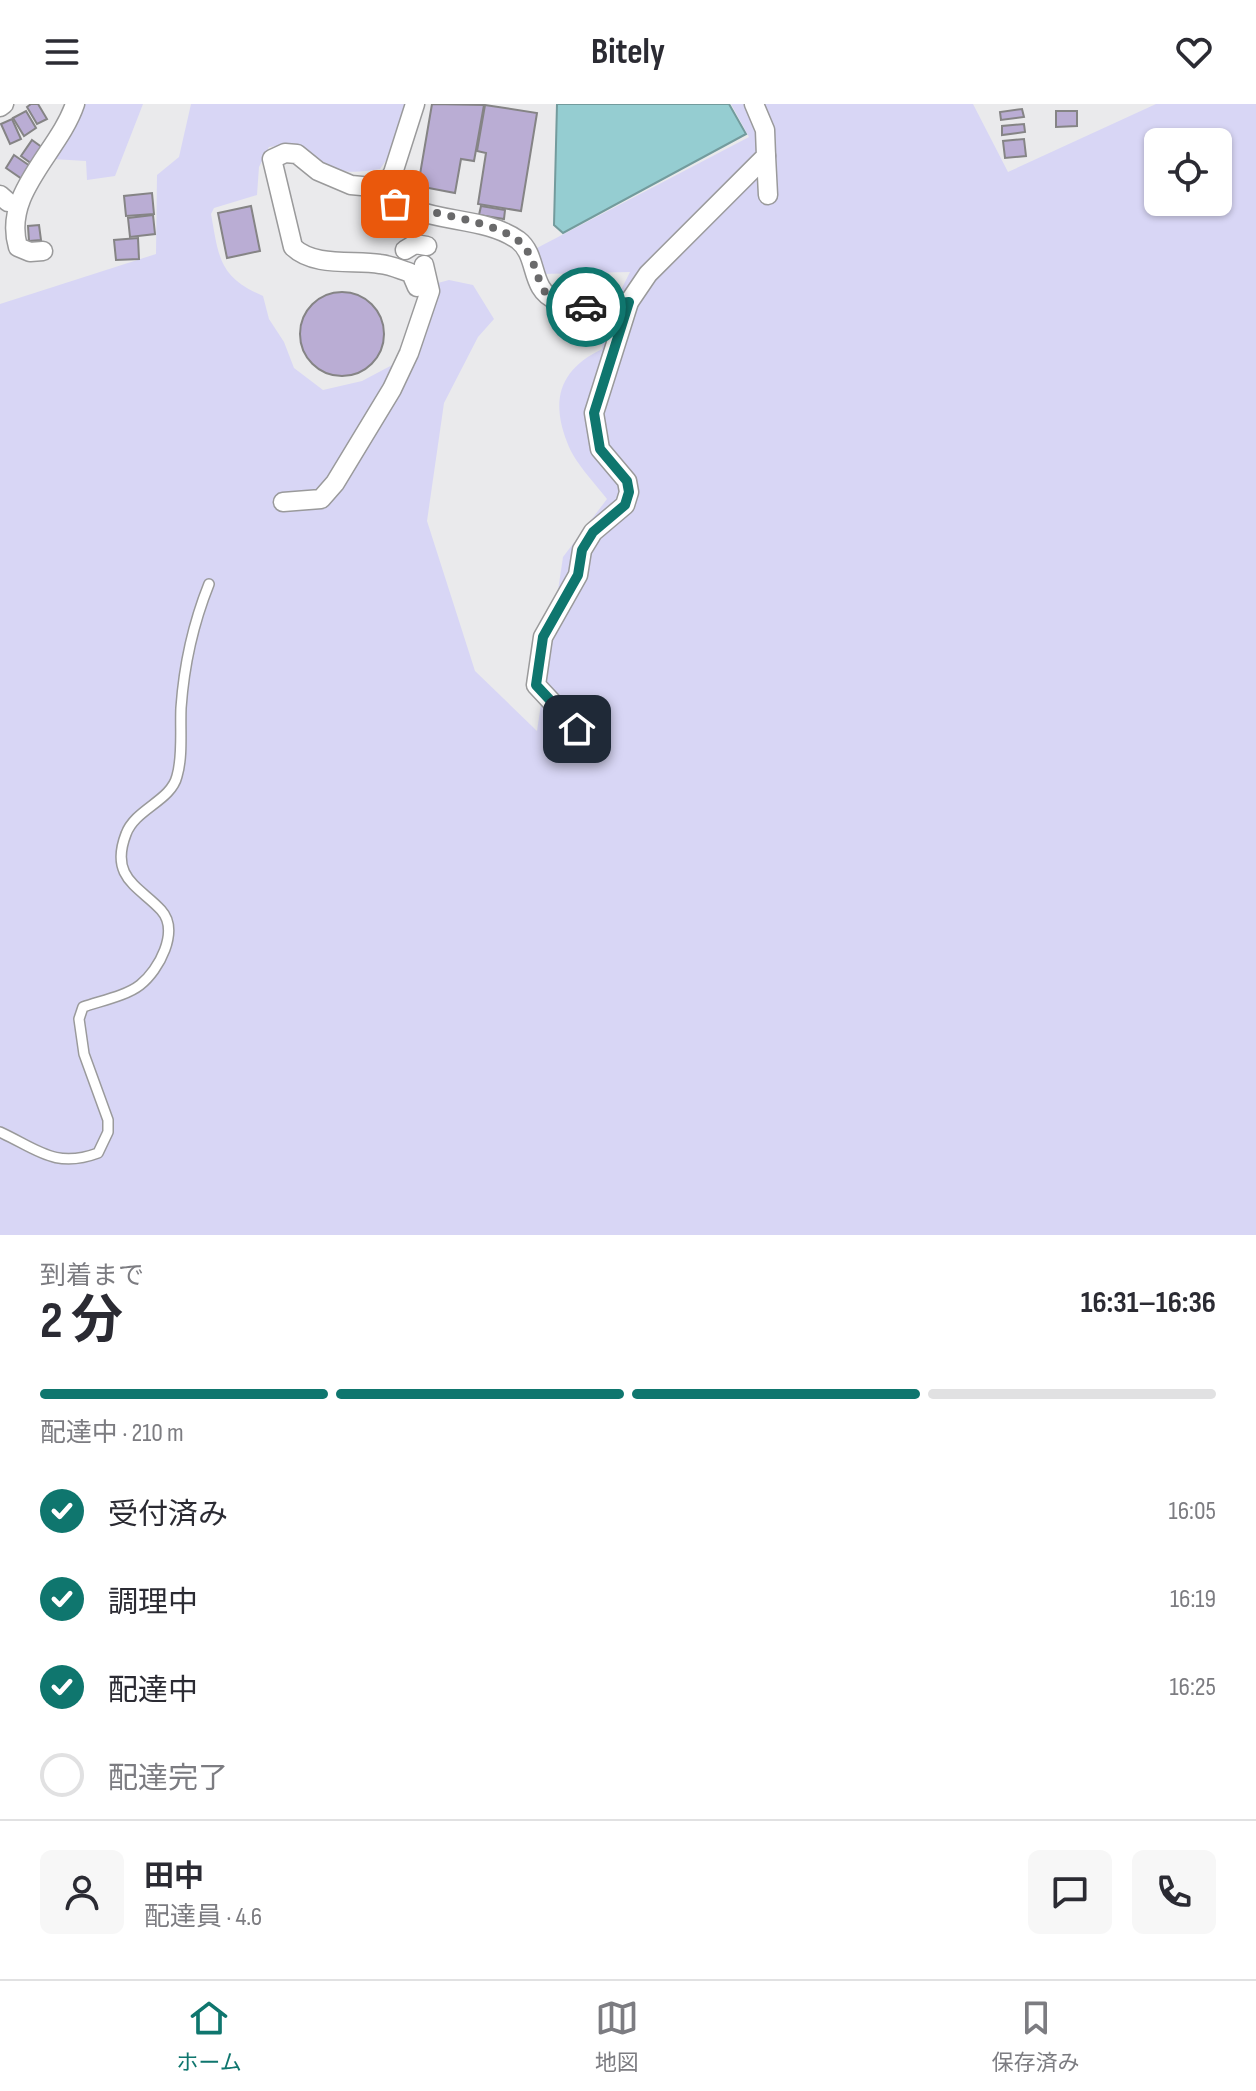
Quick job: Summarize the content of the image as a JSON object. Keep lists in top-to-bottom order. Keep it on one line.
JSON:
{"page":{"header":"Bitely","heading":["2 分","到着まで","16:31–16:36"],"panel":["田中","配達員 · 4.6"],"bar":"配達中 · 210 m","list":[["受付済み","16:05"],["調理中","16:19"],["配達中","16:25"],"配達完了"],"tabs":["ホーム","地図","保存済み"]}}
